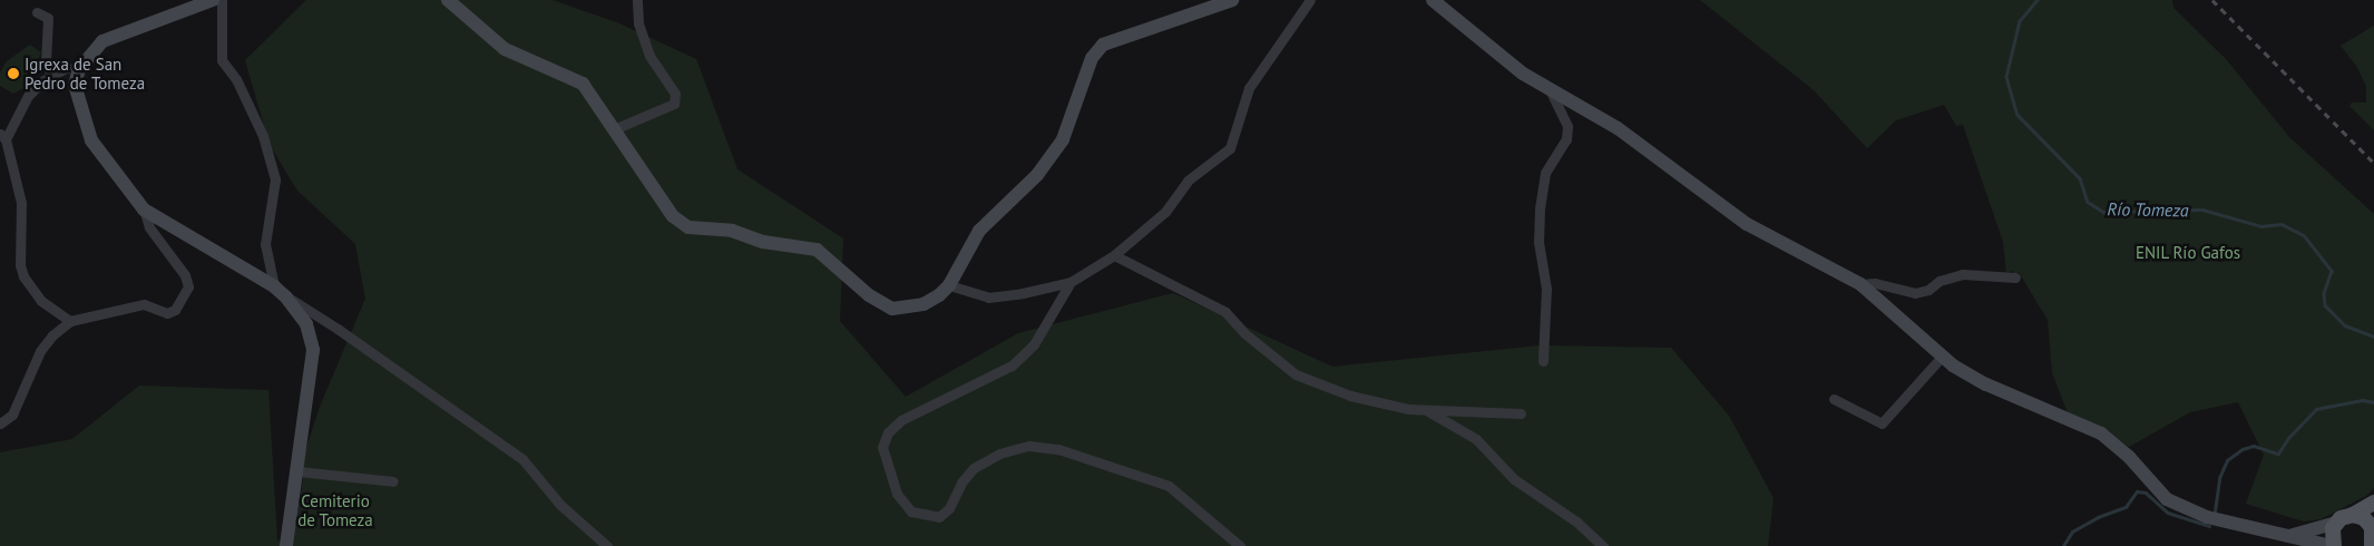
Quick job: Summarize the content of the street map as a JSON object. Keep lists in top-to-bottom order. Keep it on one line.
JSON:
{"water":["Río Tomeza"],"parks":["ENIL Río Gafos","Cemiterio de Tomeza"],"places":["Igrexa de San Pedro de Tomeza"]}
